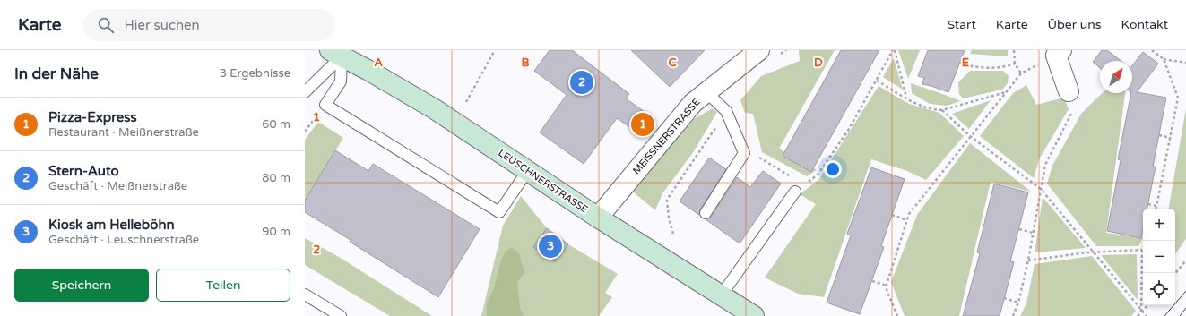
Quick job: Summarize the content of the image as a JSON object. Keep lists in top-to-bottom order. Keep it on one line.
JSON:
{"streets":{"main road":["LEUSCHNERSTRASSE"],"street":["MEISSNERSTRASSE"]},"crossings":[["MEISSNERSTRASSE","LEUSCHNERSTRASSE"]],"north":"top right","page":{"header":"Karte","search":"Hier suchen","nav":["Start","Karte","Über uns","Kontakt"],"heading":["In der Nähe","3 Ergebnisse"],"pins":["2","1","3"],"list":[{"mark":"1","name":"Pizza-Express","note":"Restaurant · Meißnerstraße","value":"60 m"},{"mark":"2","name":"Stern-Auto","note":"Geschäft · Meißnerstraße","value":"80 m"},{"mark":"3","name":"Kiosk am Helleböhn","note":"Geschäft · Leuschnerstraße","value":"90 m"}],"map_buttons":["+","−"],"buttons":["Speichern","Teilen"]},"grid":{"columns":["A","B","C","D","E"],"rows":["1","2"]}}
